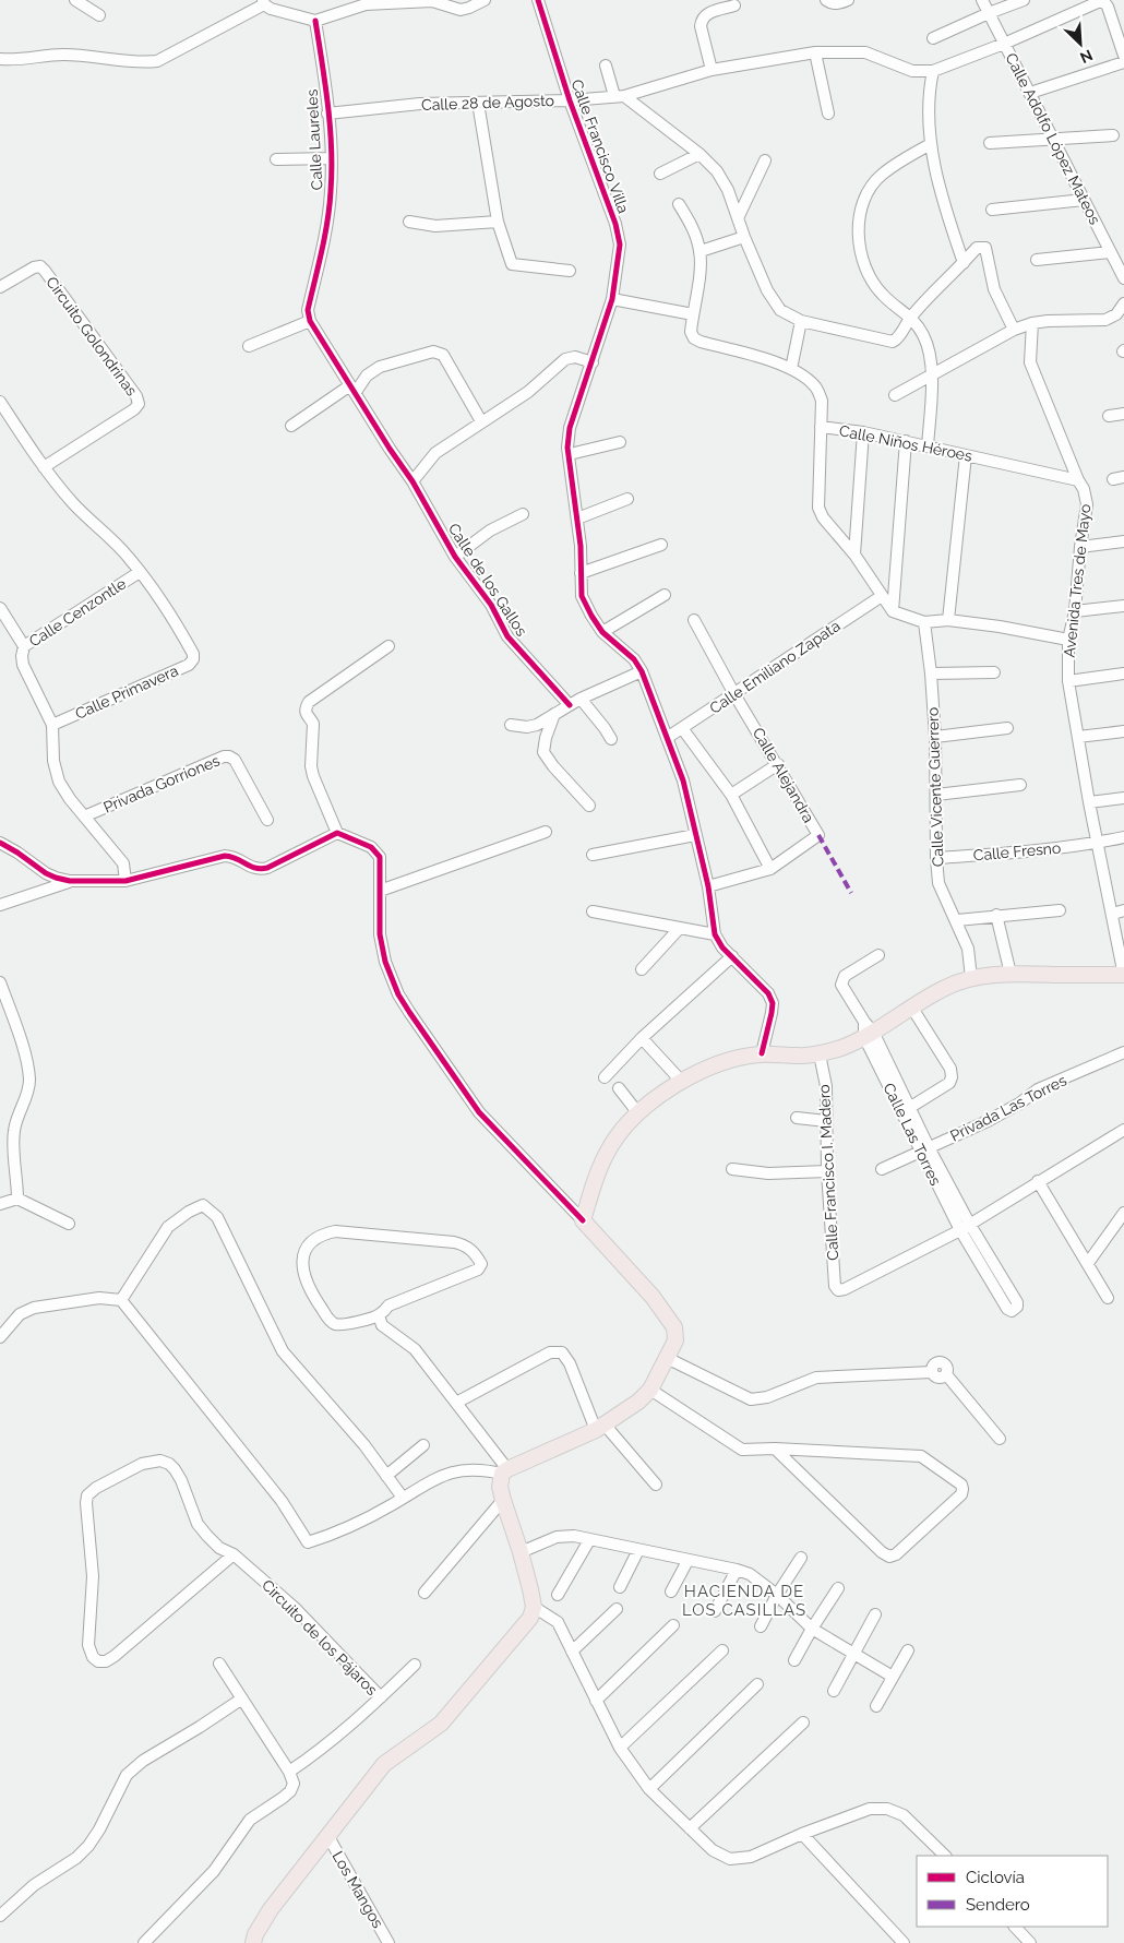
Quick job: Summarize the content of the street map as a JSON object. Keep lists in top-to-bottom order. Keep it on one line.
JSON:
{"streets":{"street":["Calle 28 de Agosto","Calle Adolfo López Mateos","Calle Laureles","Calle Francisco Villa","Circuito Golondrinas","Calle Niños Héroes","Calle de los Gallos","Avenida Tres de Mayo","Calle Cenzontle","Calle Emiliano Zapata","Calle Primavera","Calle Alejandra","Privada Gorriones","Calle Vicente Guerrero","Calle Fresno","Privada Las Torres","Calle Las Torres","Calle Francisco I. Madero","Circuito de los Pájaros","Los Mangos"]},"crossings":[["Calle 28 de Agosto","Calle Laureles"],["Calle 28 de Agosto","Calle Francisco Villa"],["Calle Laureles","Calle de los Gallos"],["Calle Francisco Villa","Calle Emiliano Zapata"],["Calle Francisco Villa","Calle Alejandra"],["Circuito Golondrinas","Calle Cenzontle"],["Calle Niños Héroes","Avenida Tres de Mayo"],["Avenida Tres de Mayo","Calle Fresno"],["Calle Cenzontle","Calle Primavera"],["Calle Cenzontle","Privada Gorriones"],["Calle Emiliano Zapata","Calle Alejandra"],["Calle Vicente Guerrero","Calle Fresno"],["Privada Las Torres","Calle Las Torres"],["Calle Las Torres","Calle Francisco I. Madero"]],"districts":["HACIENDA DE LOS CASILLAS"],"legend":["Ciclovía","Sendero"],"north":"bottom right"}
